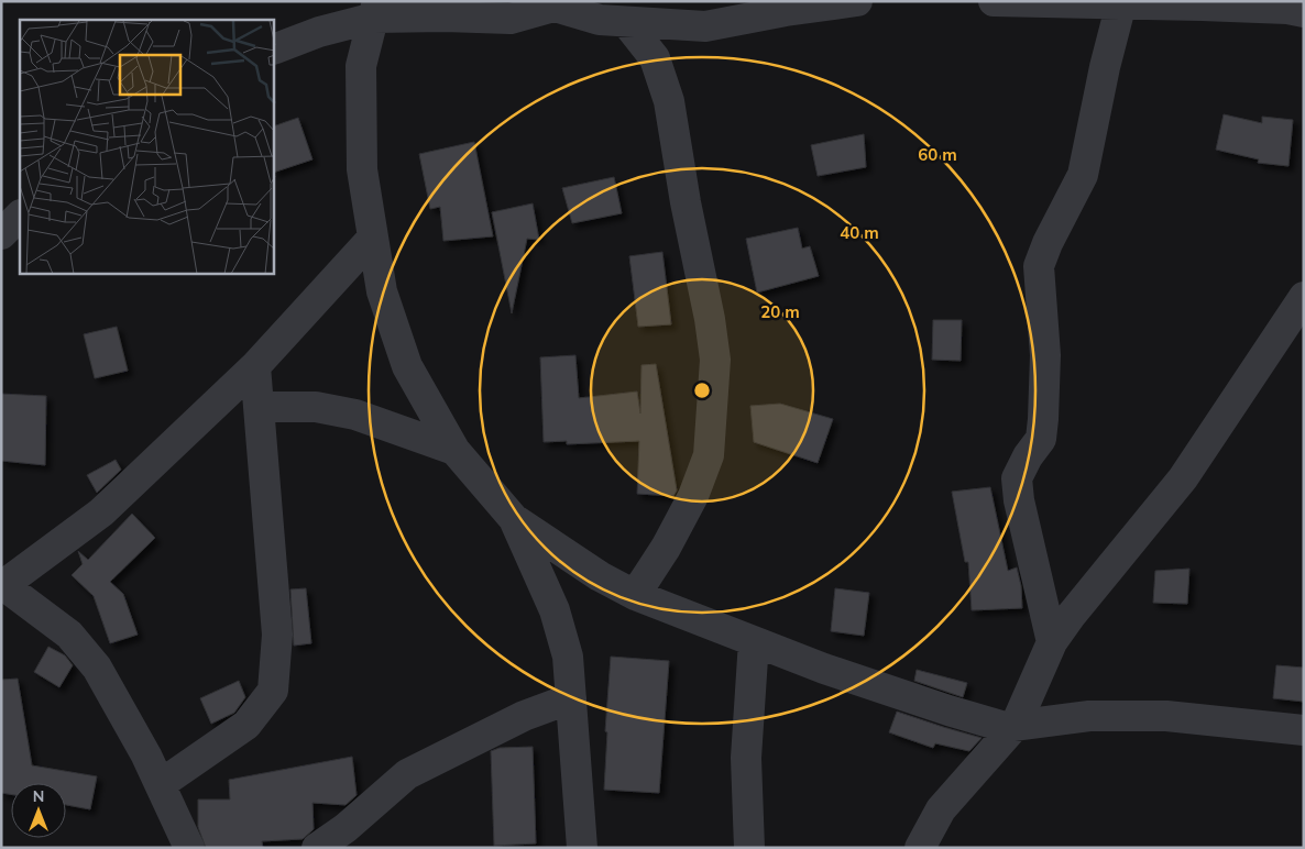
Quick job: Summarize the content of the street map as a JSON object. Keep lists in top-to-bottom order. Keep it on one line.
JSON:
{"north":"top","rings":["60 m","40 m","20 m"]}
